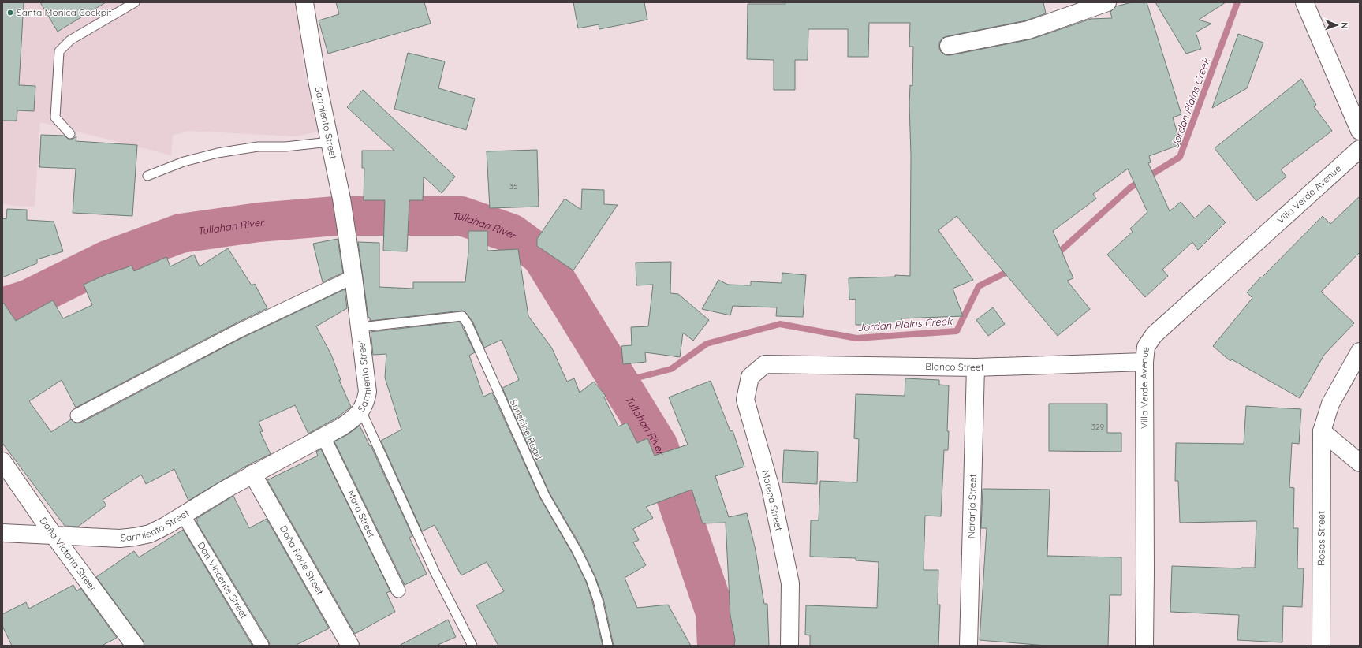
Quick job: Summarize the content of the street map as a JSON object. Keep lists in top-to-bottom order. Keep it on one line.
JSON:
{"streets":{"street":["Sarmiento Street","Villa Verde Avenue","Blanco Street","Morena Street","Naranja Street","Mara Street","Rosas Street","Doña Victoria Street","Doña Rorie Street","Don Vincente Street"],"lane":["Sunshine Road"]},"crossings":[["Sarmiento Street","Sunshine Road"],["Sarmiento Street","Mara Street"],["Sarmiento Street","Doña Victoria Street"],["Sarmiento Street","Doña Rorie Street"],["Sarmiento Street","Don Vincente Street"],["Villa Verde Avenue","Blanco Street"],["Blanco Street","Morena Street"],["Blanco Street","Naranja Street"]],"water":["Jordan Plains Creek","Tullahan River"],"places":["Santa Monica Cockpit"],"house_numbers":["35","329"],"north":"right"}
